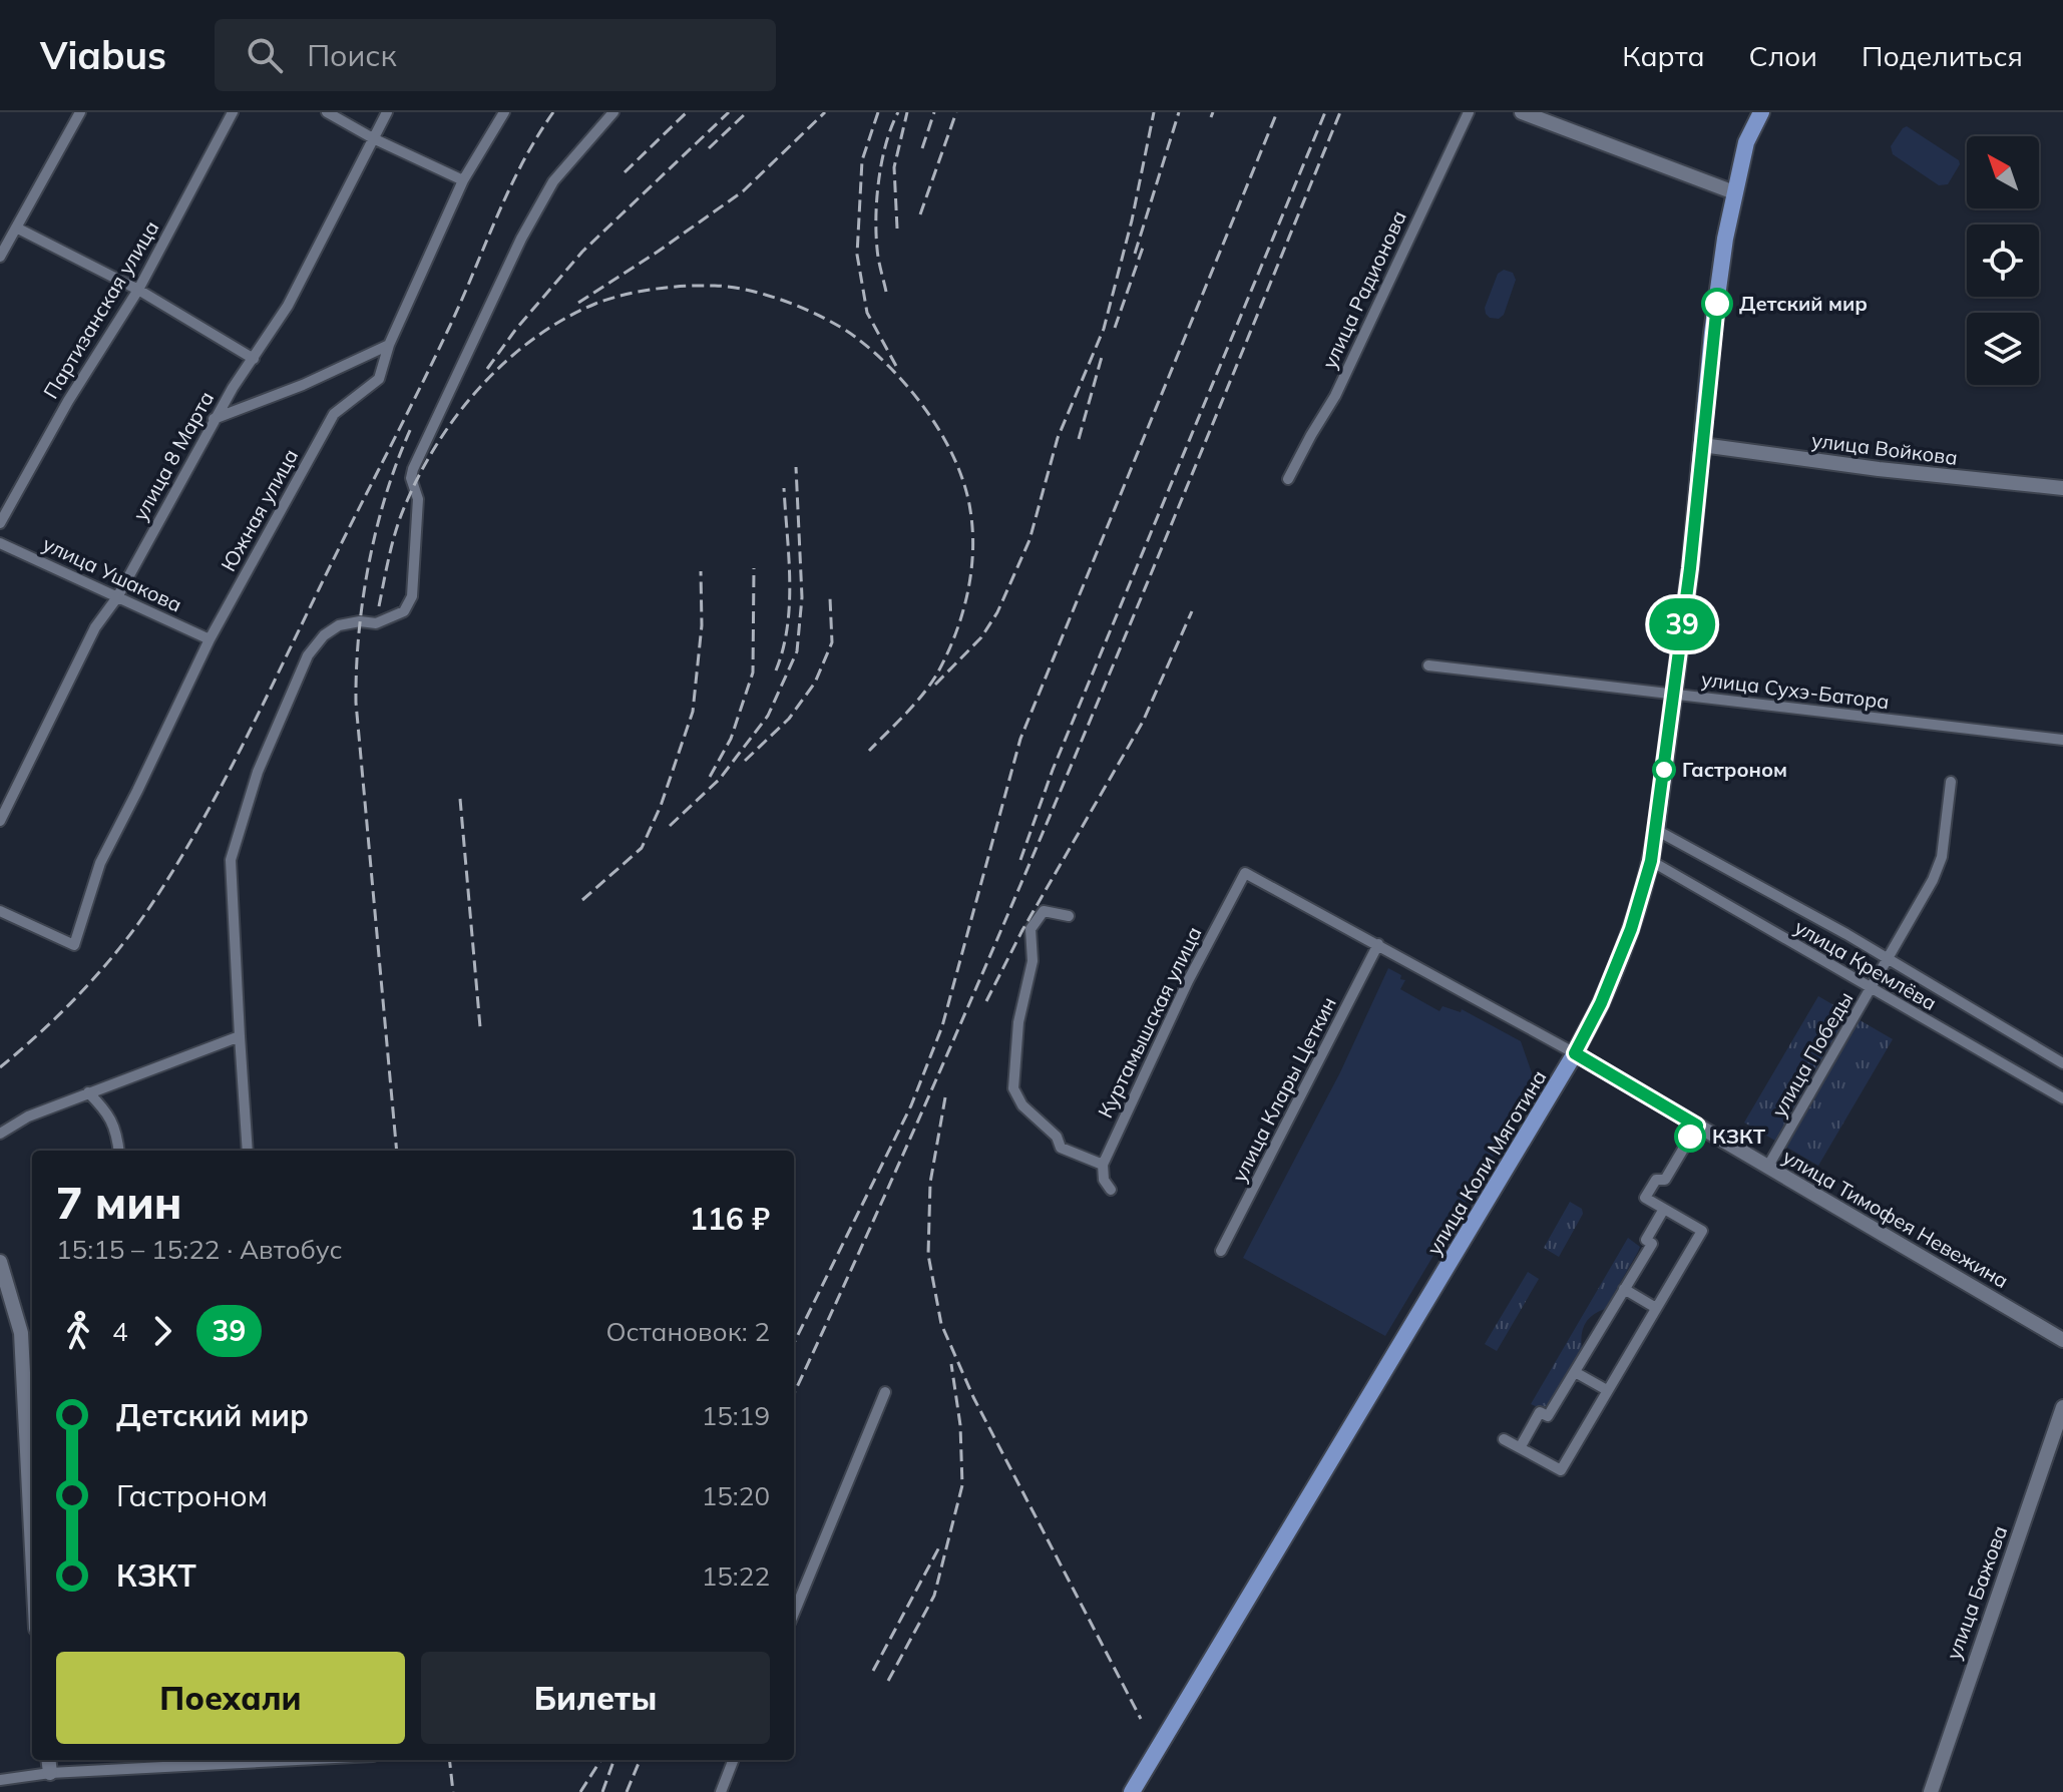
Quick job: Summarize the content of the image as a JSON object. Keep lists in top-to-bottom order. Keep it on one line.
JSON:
{"streets":{"main road":["улица Коли Мяготина"],"street":["улица Радионова","Партизанская улица","улица Войкова","улица 8 Марта","Южная улица","улица Ушакова","улица Сухэ-Батора","улица Кремлёва","Куртамышская улица","улица Победы","улица Клары Цеткин","улица Тимофея Невежина","улица Бажова"]},"crossings":[["улица Войкова","улица Коли Мяготина"],["улица 8 Марта","улица Ушакова"],["Южная улица","улица Ушакова"],["улица Сухэ-Батора","улица Коли Мяготина"],["улица Кремлёва","улица Победы"],["улица Кремлёва","улица Коли Мяготина"],["Куртамышская улица","улица Тимофея Невежина"],["улица Победы","улица Тимофея Невежина"],["улица Клары Цеткин","улица Тимофея Невежина"],["улица Коли Мяготина","улица Тимофея Невежина"]],"places":["Детский мир","Гастроном","КЗКТ"],"lines":["bus line 39"],"north":"top left","page":{"header":"Viabus","search":"Поиск","nav":["Карта","Слои","Поделиться"],"on_map":"39","heading":["7 мин","15:15 – 15:22 · Автобус","116 ₽"],"legs":["4","39","Остановок: 2"],"list":[{"name":"Детский мир","value":"15:19"},{"name":"Гастроном","value":"15:20"},{"name":"КЗКТ","value":"15:22"}],"buttons":["Поехали","Билеты"]}}
